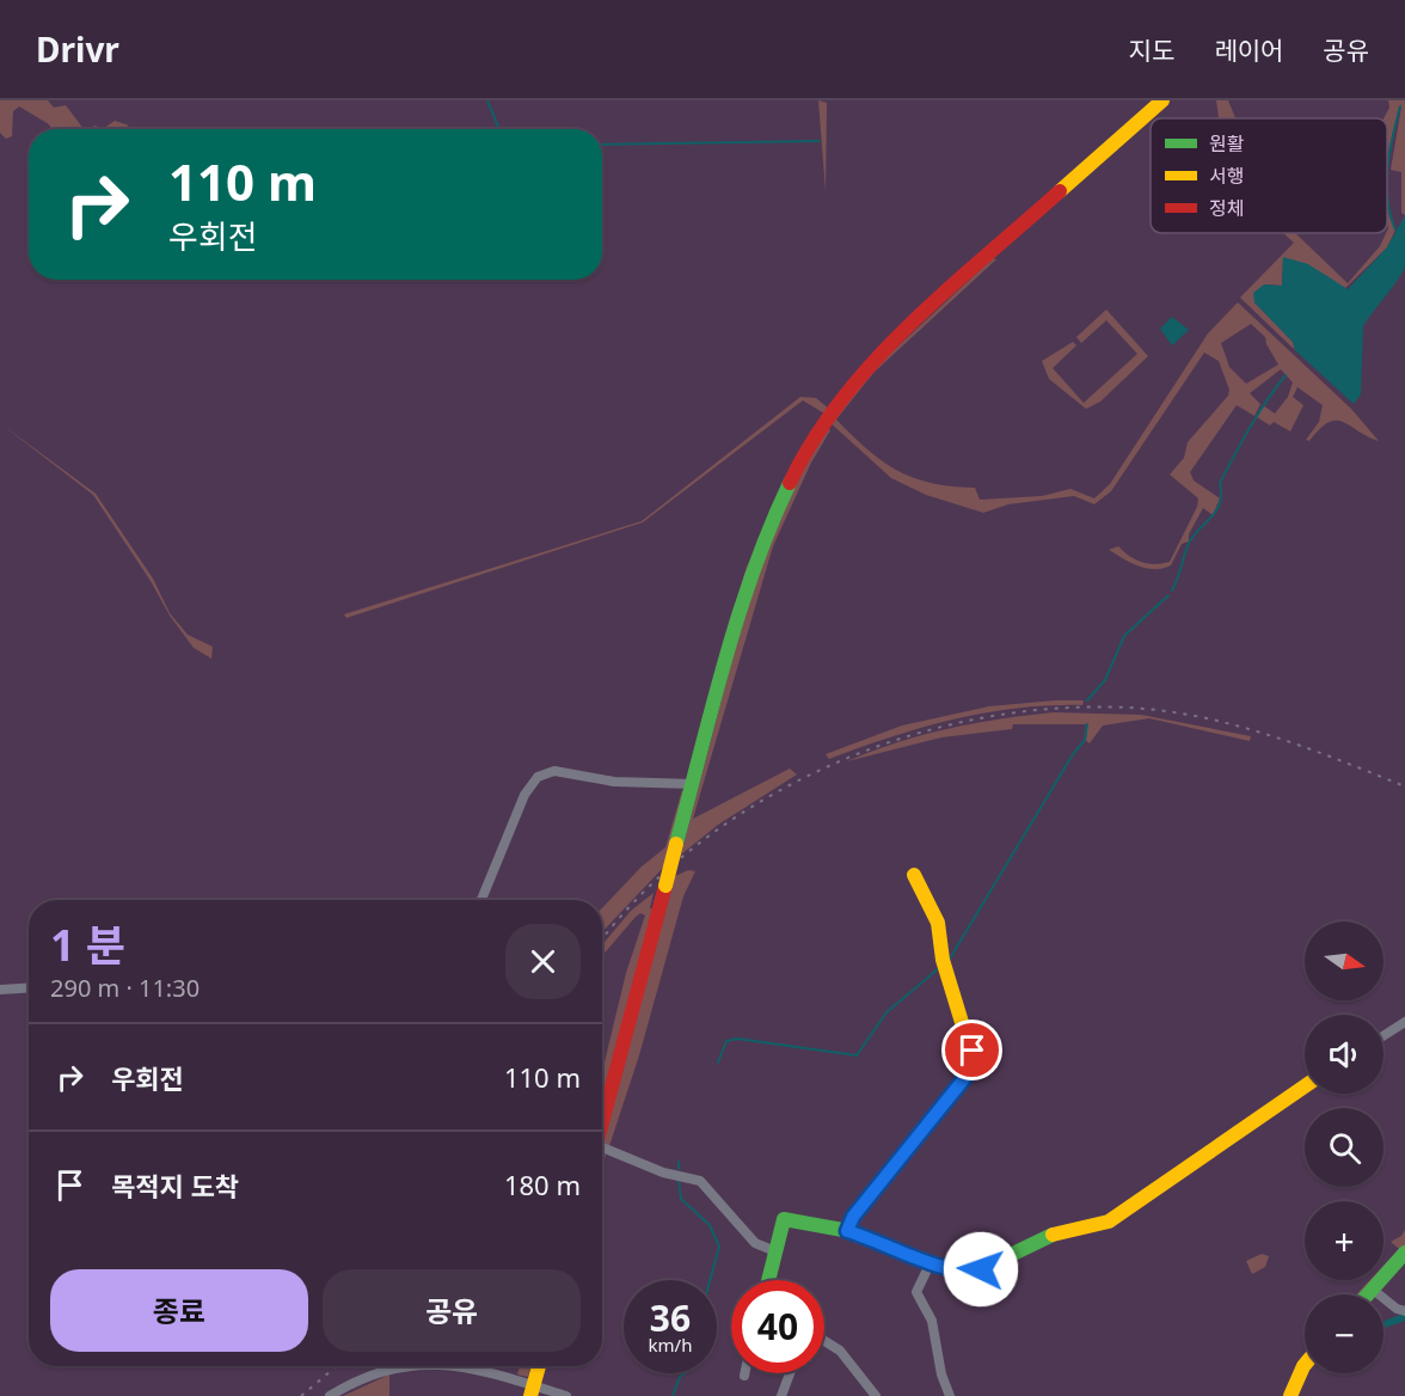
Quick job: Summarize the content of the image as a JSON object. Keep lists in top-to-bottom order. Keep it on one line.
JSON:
{"legend":["원활","서행","정체"],"north":"right","page":{"header":"Drivr","nav":["지도","레이어","공유"],"turn":["110 m","우회전"],"heading":["1 분","290 m · 11:30"],"map_buttons":["+","−"],"list":[{"name":"우회전","value":"110 m"},{"name":"목적지 도착","value":"180 m"}],"buttons":["종료","공유"],"speed":"36 km/h","limit":"40"}}
